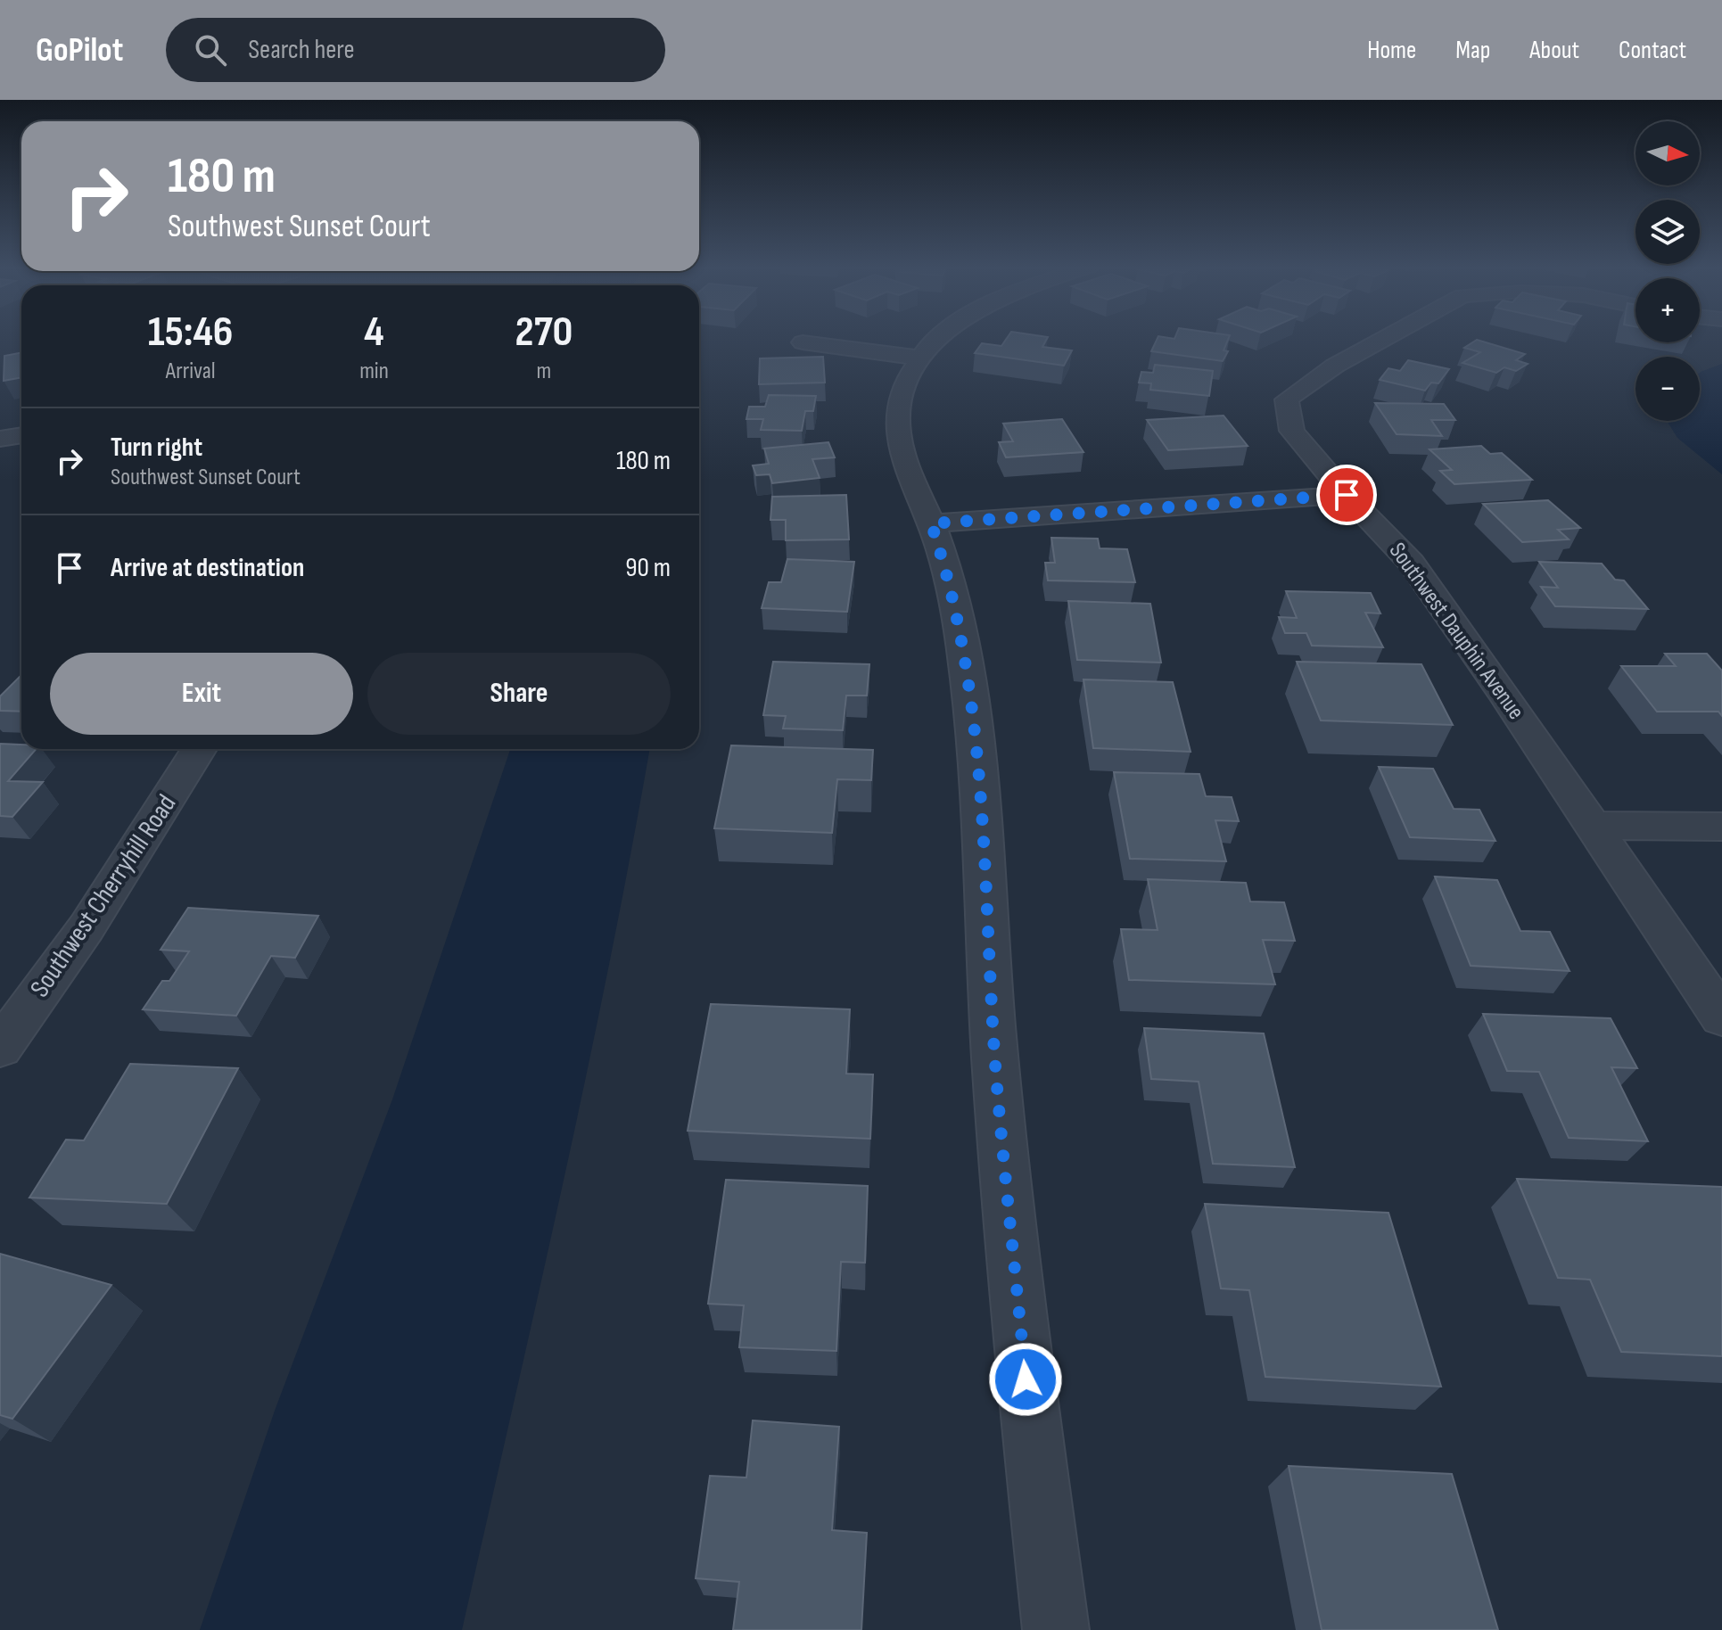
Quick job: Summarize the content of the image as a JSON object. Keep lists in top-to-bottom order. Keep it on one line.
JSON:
{"streets":{"street":["Southwest Dauphin Avenue","Southwest Cherryhill Road"]},"north":"right","page":{"header":"GoPilot","search":"Search here","nav":["Home","Map","About","Contact"],"map_buttons":["+","−"],"turn":["180 m","Southwest Sunset Court"],"eta":["15:46","Arrival","4","min","270","m"],"list":[{"name":"Turn right","note":"Southwest Sunset Court","value":"180 m"},{"name":"Arrive at destination","value":"90 m"}],"buttons":["Exit","Share"]}}
